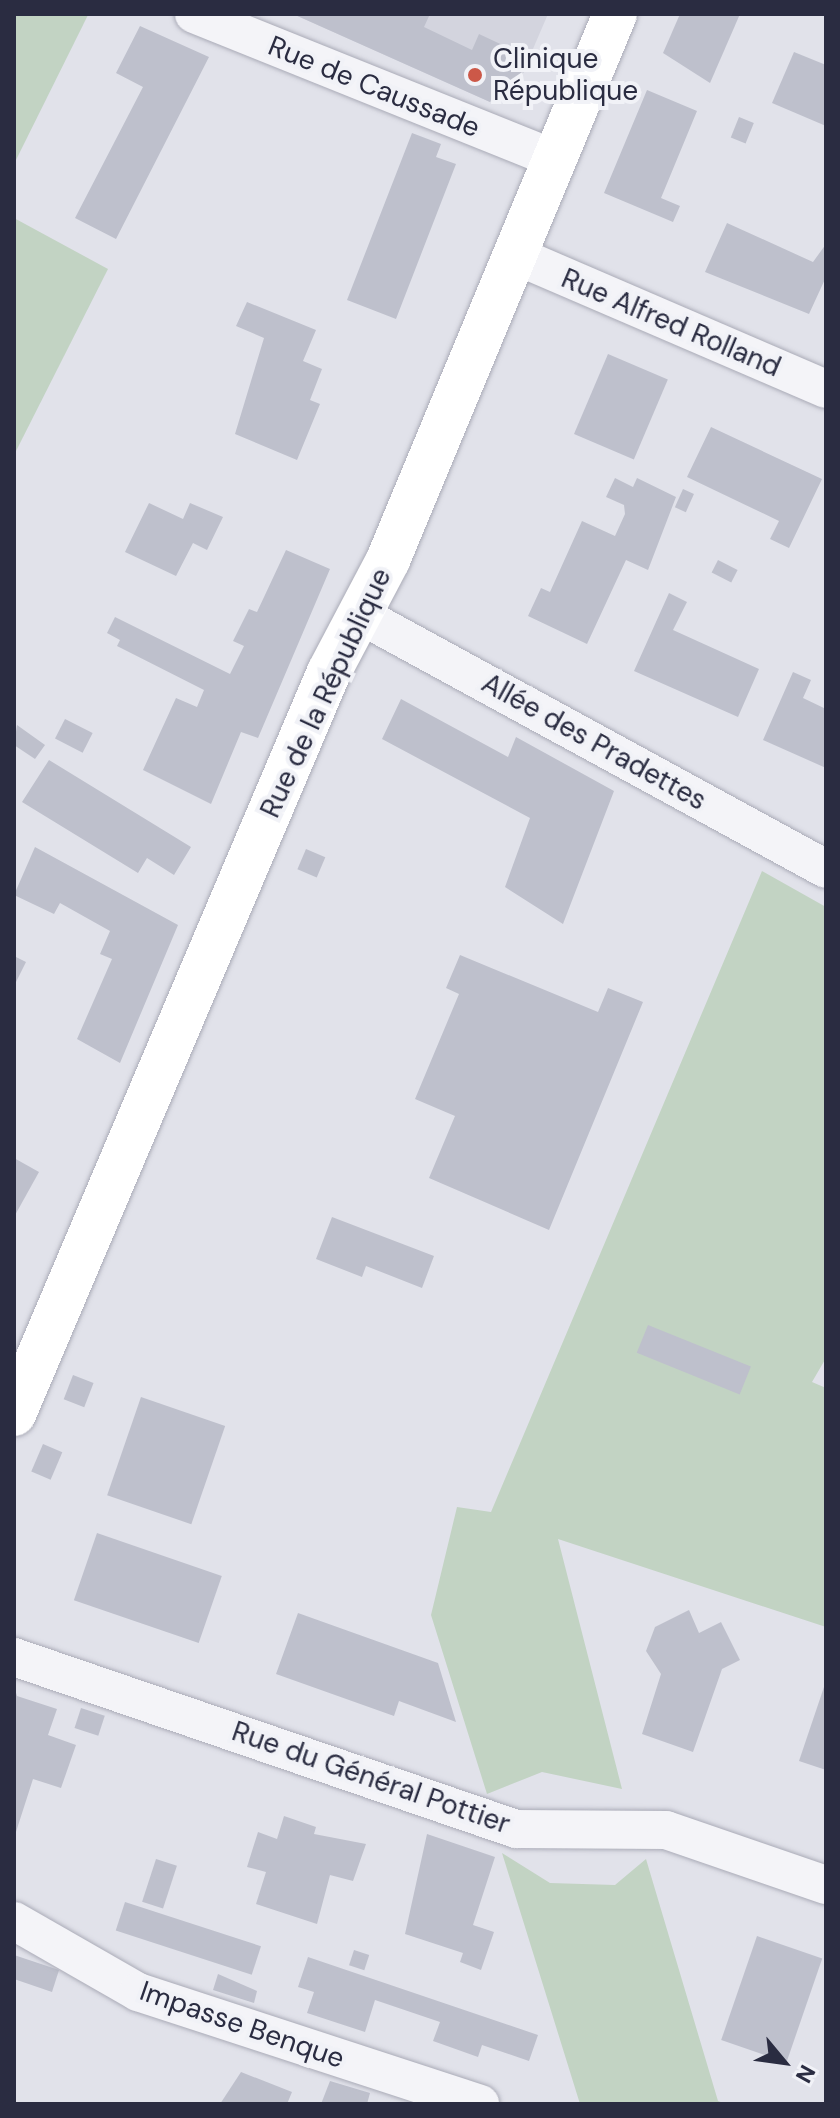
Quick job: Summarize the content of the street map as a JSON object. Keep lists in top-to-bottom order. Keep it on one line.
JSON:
{"streets":{"street":["Rue de Caussade","Rue Alfred Rolland","Rue de la République","Allée des Pradettes","Rue du Général Pottier","Impasse Benque"]},"crossings":[["Rue de Caussade","Rue de la République"],["Rue Alfred Rolland","Rue de la République"],["Rue de la République","Allée des Pradettes"]],"places":["Clinique République"],"north":"bottom right"}
